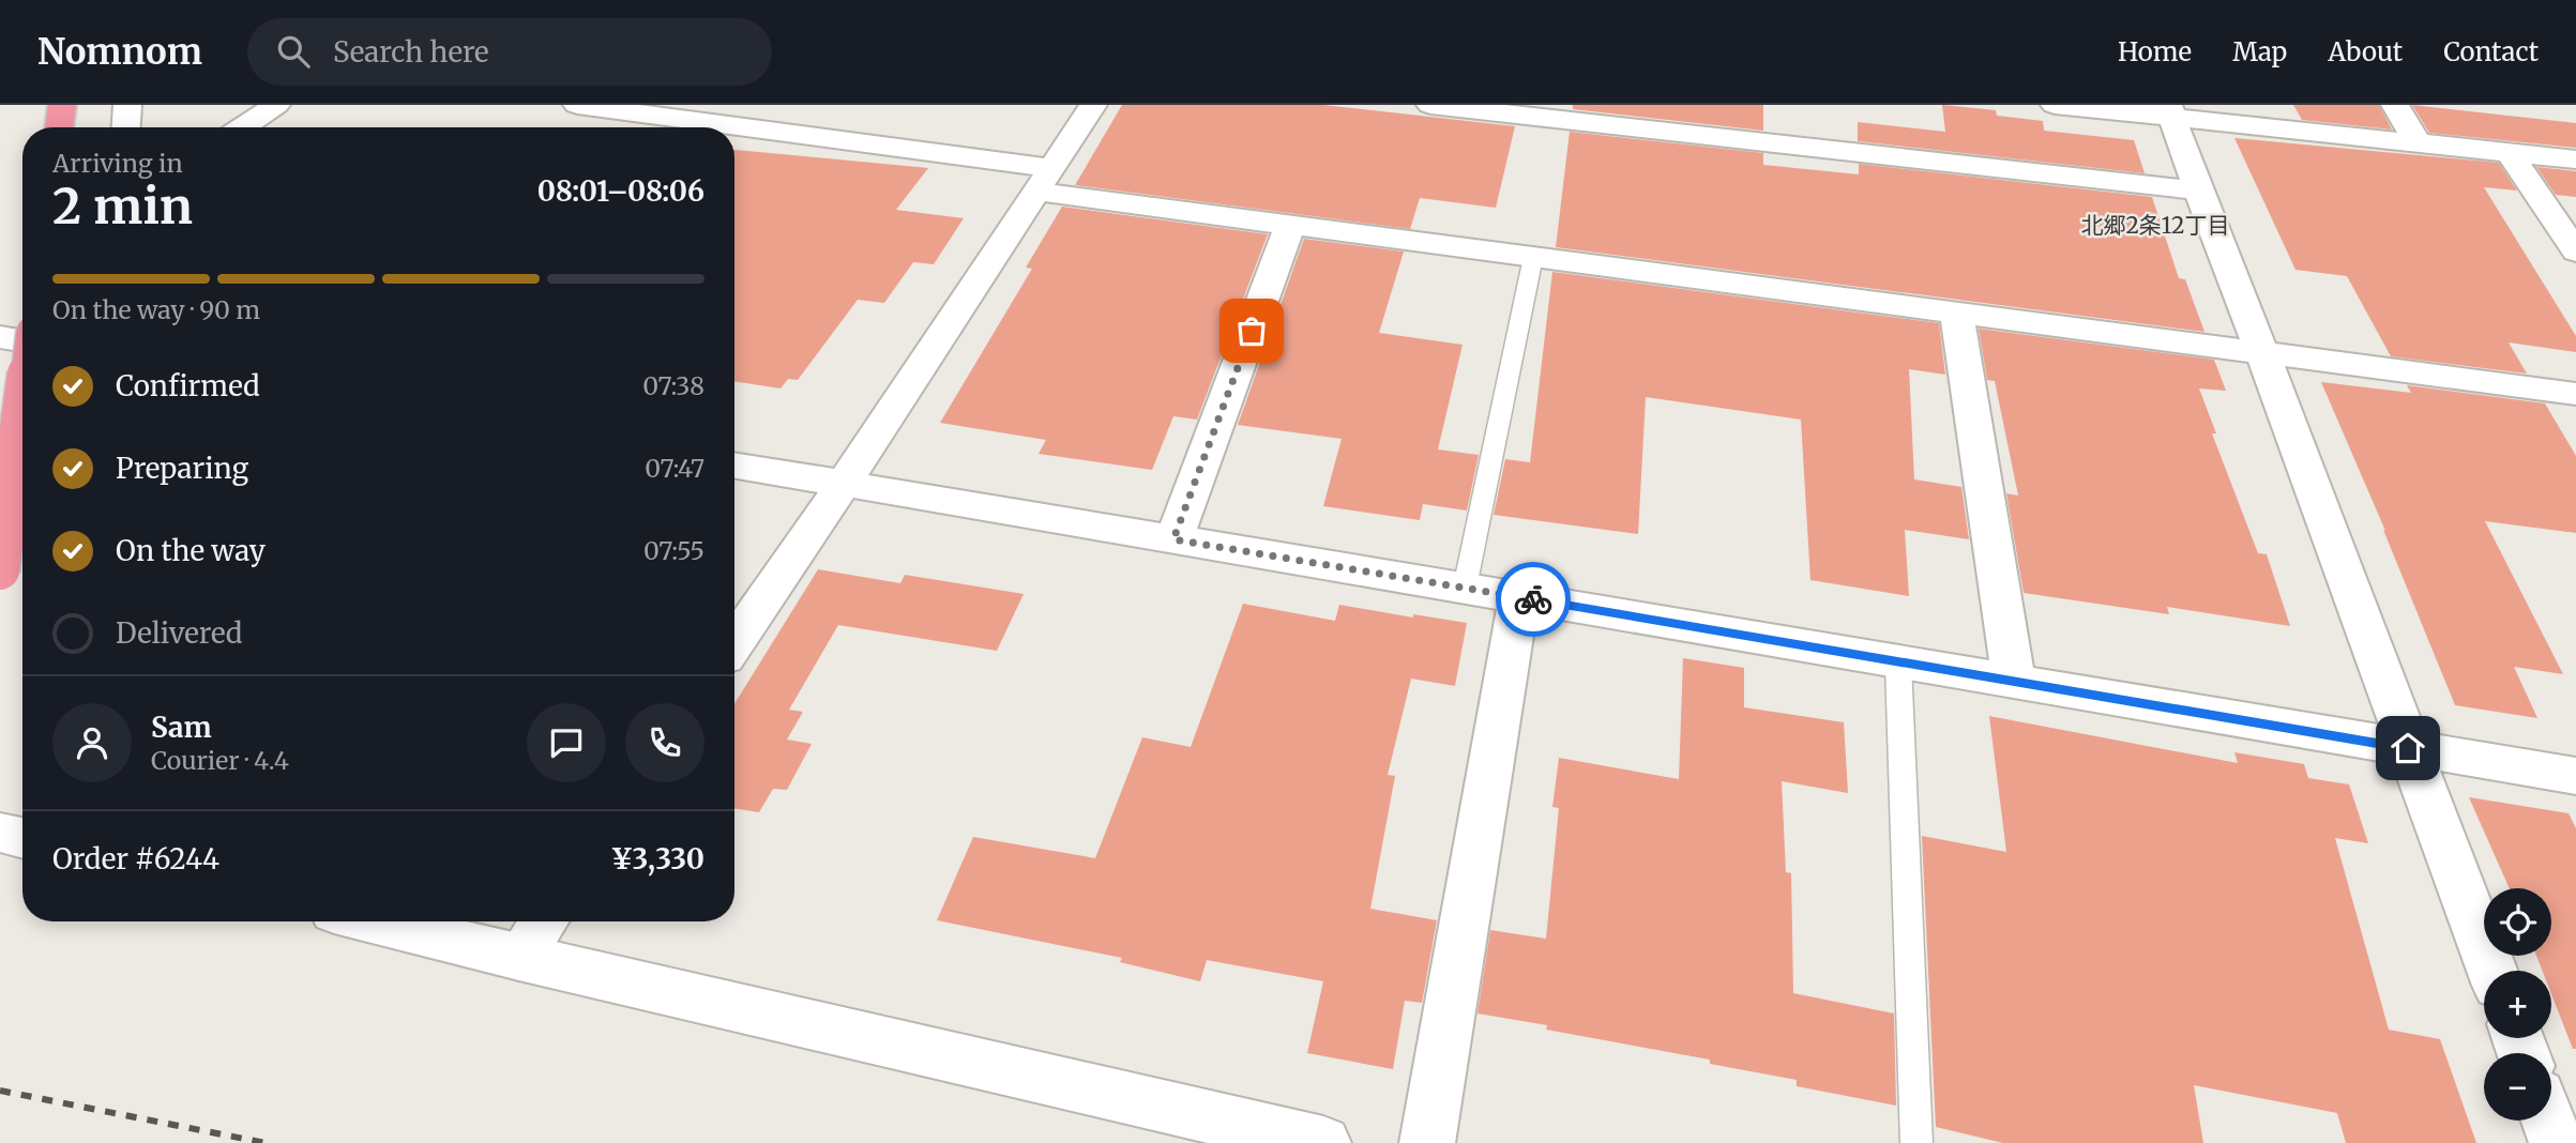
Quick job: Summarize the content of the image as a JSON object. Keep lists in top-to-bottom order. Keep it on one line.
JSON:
{"districts":["北郷2条12丁目"],"page":{"header":"Nomnom","search":"Search here","nav":["Home","Map","About","Contact"],"heading":["2 min","Arriving in","08:01–08:06"],"panel":["Sam","Courier · 4.4","Order #6244","¥3,330"],"bar":"On the way · 90 m","list":[["Confirmed","07:38"],["Preparing","07:47"],["On the way","07:55"],"Delivered"],"map_buttons":["+","−"]}}
